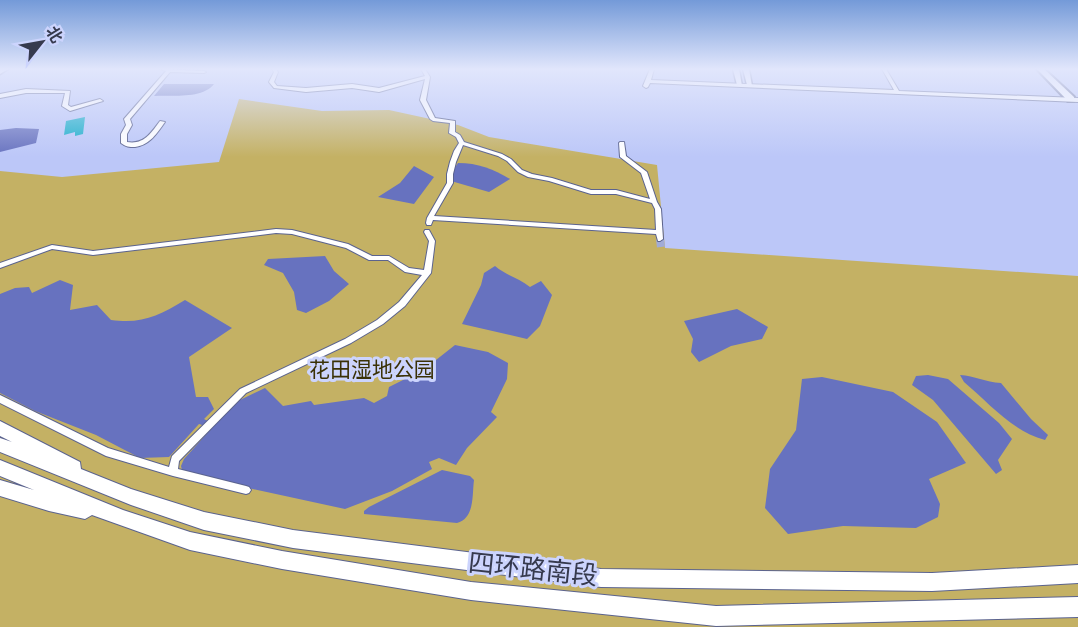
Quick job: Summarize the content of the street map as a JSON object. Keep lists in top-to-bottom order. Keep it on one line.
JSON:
{"streets":{"highway":["四环路南段"]},"parks":["花田湿地公园"],"north":"top right"}
